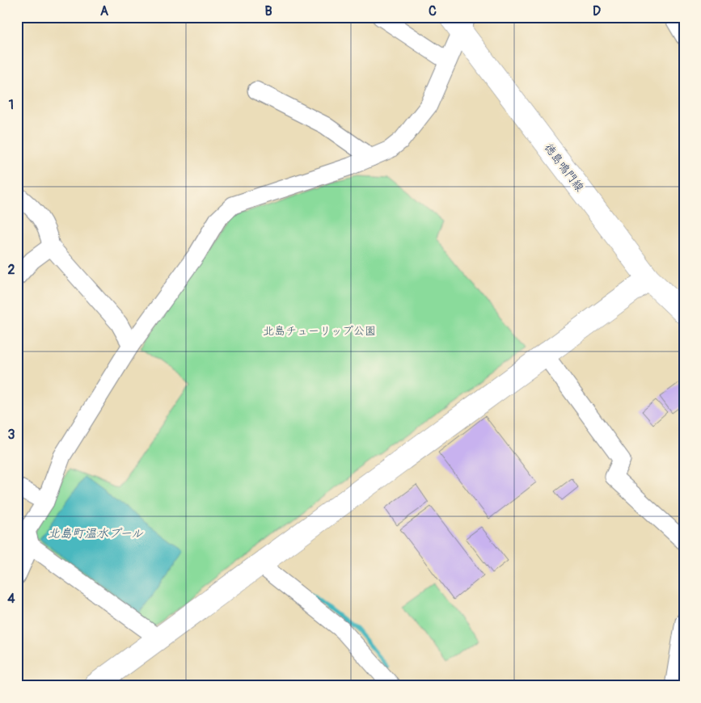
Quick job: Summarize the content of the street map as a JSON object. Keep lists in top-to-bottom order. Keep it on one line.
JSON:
{"streets":{"street":["徳島鳴門線"]},"water":["北島町温水プール"],"parks":["北島チューリップ公園"],"grid":{"columns":["A","B","C","D"],"rows":["1","2","3","4"]}}
